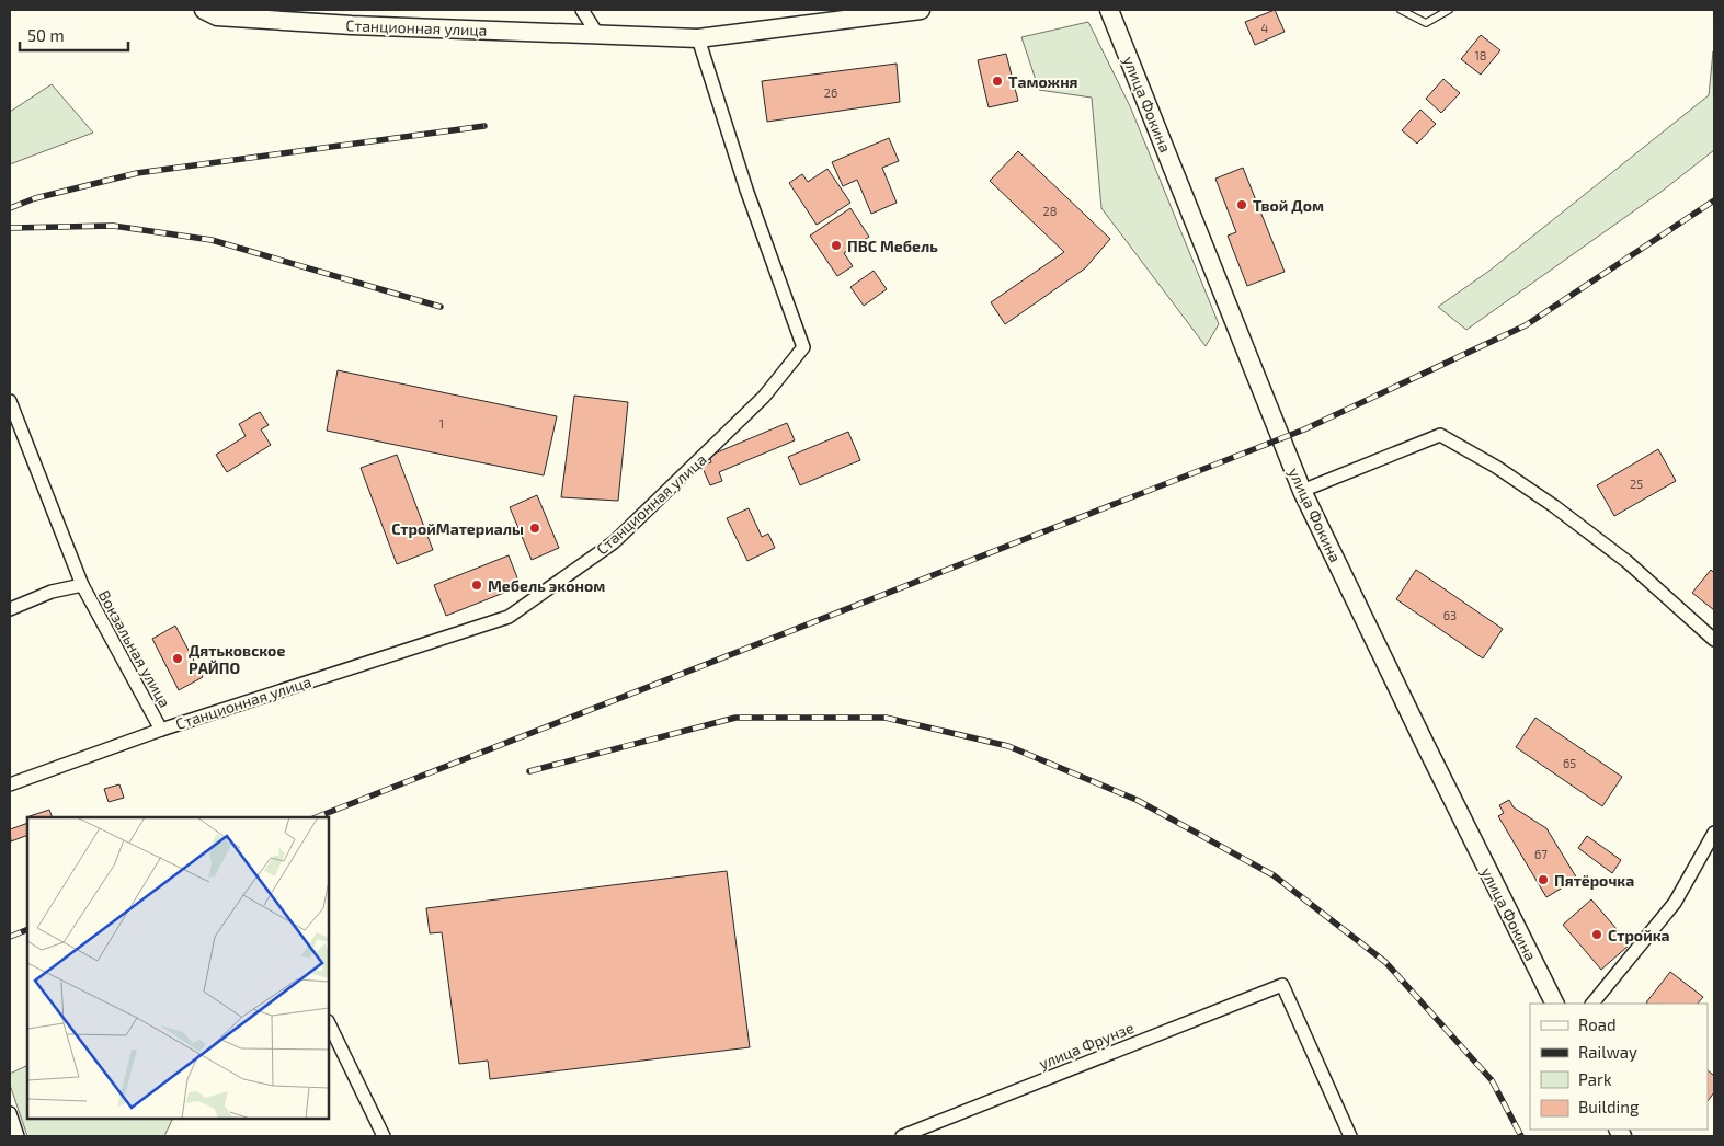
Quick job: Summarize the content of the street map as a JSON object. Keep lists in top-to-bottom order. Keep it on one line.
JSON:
{"streets":{"main road":["Станционная улица","улица Фокина"],"street":["Вокзальная улица","улица Фрунзе"]},"crossings":[["Станционная улица","Вокзальная улица"]],"places":["Таможня","Твой Дом","ПВС Мебель","СтройМатериалы","Мебель эконом","Дятьковское РАЙПО","Пятёрочка","Стройка"],"house_numbers":["4","18","26","28","1","25","63","65","67"],"legend":["Road","Railway","Park","Building"],"scale_bar":"50 m"}
